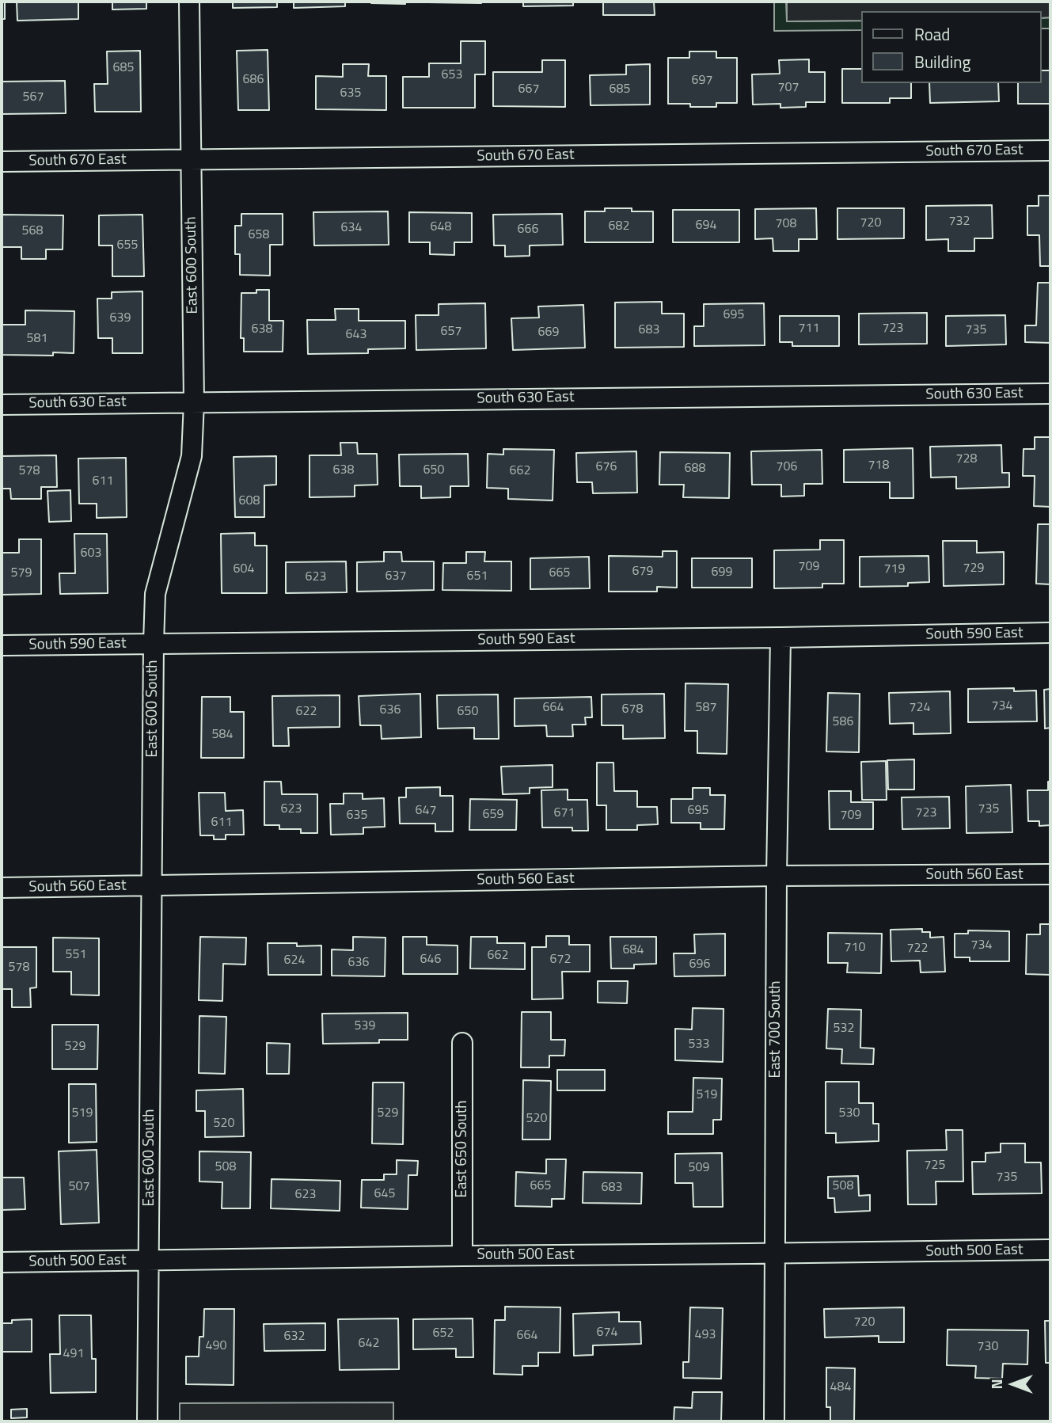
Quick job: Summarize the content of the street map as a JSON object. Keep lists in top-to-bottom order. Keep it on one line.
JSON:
{"streets":{"street":["South 670 East","East 600 South","South 630 East","South 590 East","South 560 East","East 700 South","East 650 South","South 500 East"]},"crossings":[["South 670 East","East 600 South"],["East 600 South","South 630 East"],["East 600 South","South 590 East"],["East 600 South","South 560 East"],["East 600 South","South 500 East"],["South 590 East","East 700 South"],["South 560 East","East 700 South"],["East 700 South","South 500 East"],["East 650 South","South 500 East"]],"house_numbers":["685","653","686","697","707","667","685","635","567","732","720","708","694","682","648","634","666","568","658","655","695","639","711","723","638","683","735","657","669","643","581","728","718","676","706","688","638","650","578","662","611","608","603","709","729","604","719","679","699","579","665","637","651","623","734","664","587","724","678","636","622","650","586","584","623","735","647","695","671","723","659","635","709","611","734","710","722","684","551","662","646","672","624","636","696","578","539","532","533","529","519","519","529","530","520","520","725","508","509","735","665","508","507","683","645","623","720","674","652","493","664","632","642","490","730","491","484"],"legend":["Road","Building"],"north":"left"}
